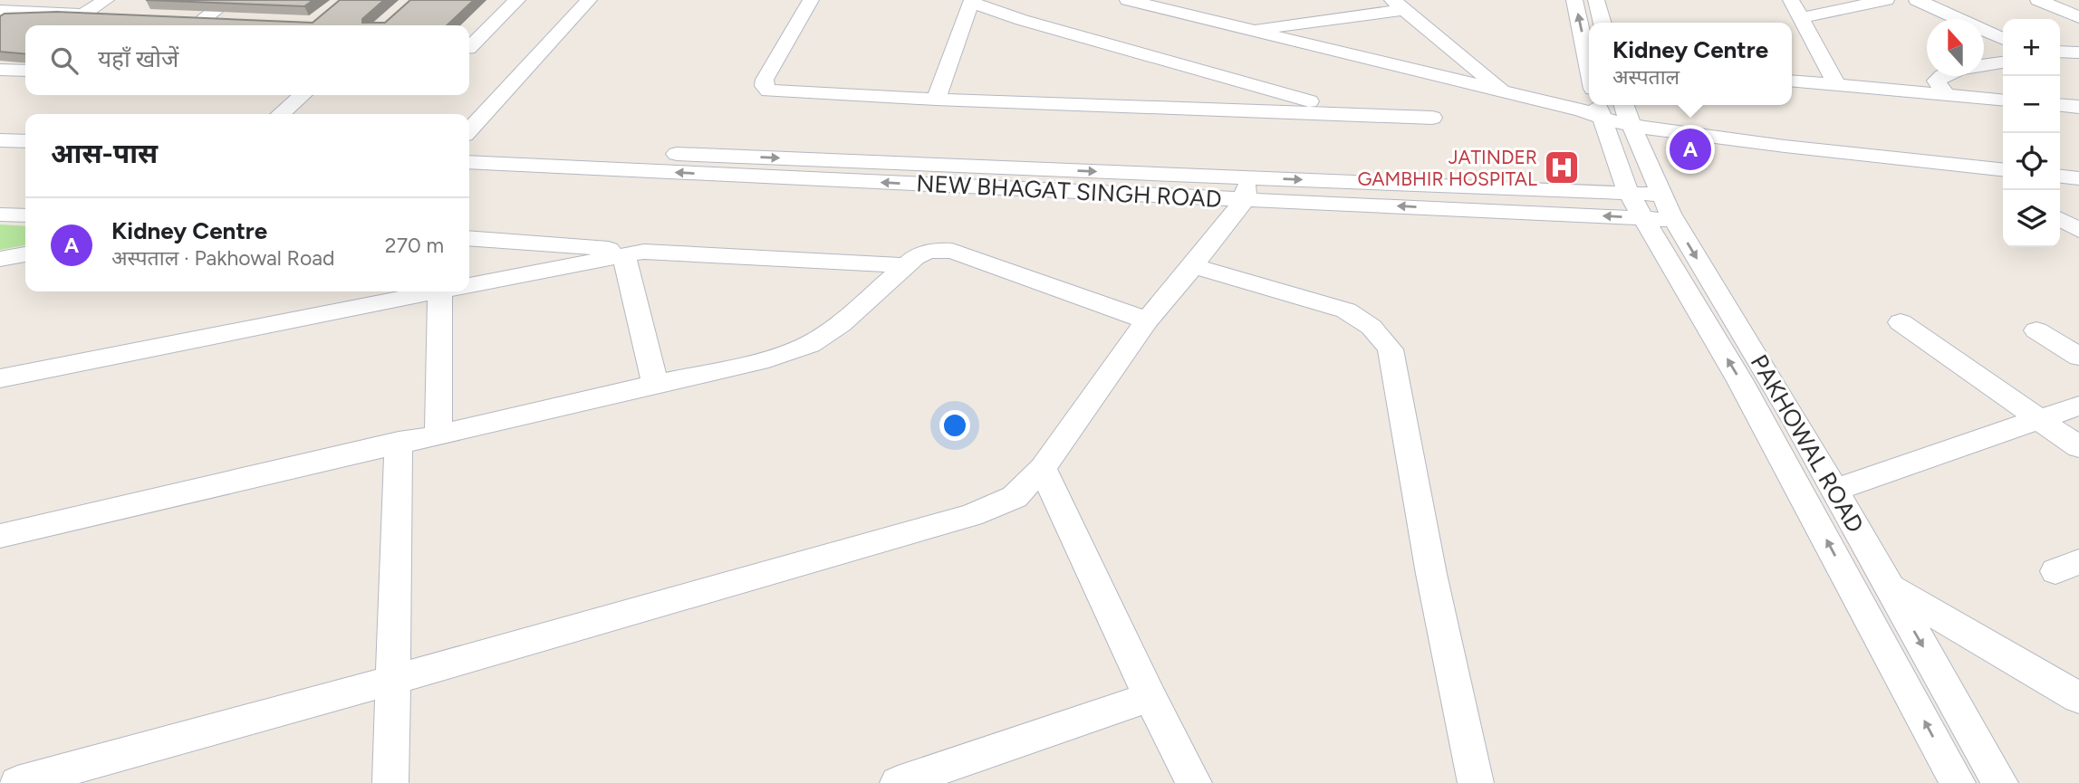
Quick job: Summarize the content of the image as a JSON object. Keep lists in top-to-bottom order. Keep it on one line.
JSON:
{"streets":{"street":["NEW BHAGAT SINGH ROAD","PAKHOWAL ROAD"]},"crossings":[["NEW BHAGAT SINGH ROAD","PAKHOWAL ROAD"]],"places":{"hospital":["JATINDER GAMBHIR HOSPITAL"]},"north":"top","page":{"map_buttons":["+","−"],"popup":["Kidney Centre","अस्पताल"],"search":"यहाँ खोजें","heading":"आस-पास","pins":"A","list":[{"mark":"A","name":"Kidney Centre","note":"अस्पताल · Pakhowal Road","value":"270 m"}]}}
